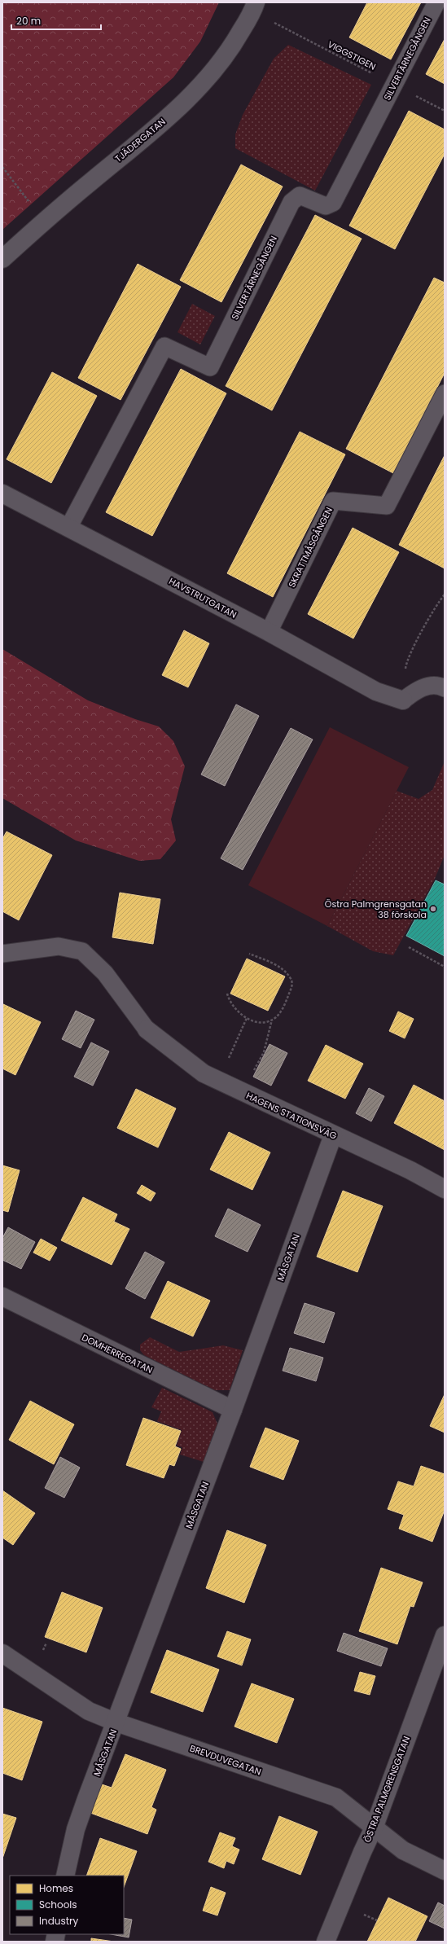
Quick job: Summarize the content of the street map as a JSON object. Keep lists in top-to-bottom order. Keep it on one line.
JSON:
{"streets":{"street":["TJÄDERGATAN","HAVSTRUTGATAN","HAGENS STATIONSVÄG","MÅSGATAN","DOMHERREGATAN","BREVDUVEGATAN","ÖSTRA PALMGRENSGATAN"],"lane":["SILVERTÄRNEGÅNGEN","SKRATTMÅSGÅNGEN"],"path":["VIGGSTIGEN"]},"crossings":[["VIGGSTIGEN","SILVERTÄRNEGÅNGEN"],["VIGGSTIGEN","TJÄDERGATAN"],["SILVERTÄRNEGÅNGEN","HAVSTRUTGATAN"],["SKRATTMÅSGÅNGEN","HAVSTRUTGATAN"],["HAGENS STATIONSVÄG","MÅSGATAN"],["MÅSGATAN","DOMHERREGATAN"],["MÅSGATAN","BREVDUVEGATAN"],["BREVDUVEGATAN","ÖSTRA PALMGRENSGATAN"]],"places":["Östra Palmgrensgatan 38 förskola"],"legend":["Homes","Schools","Industry"],"scale_bar":"20 m"}
